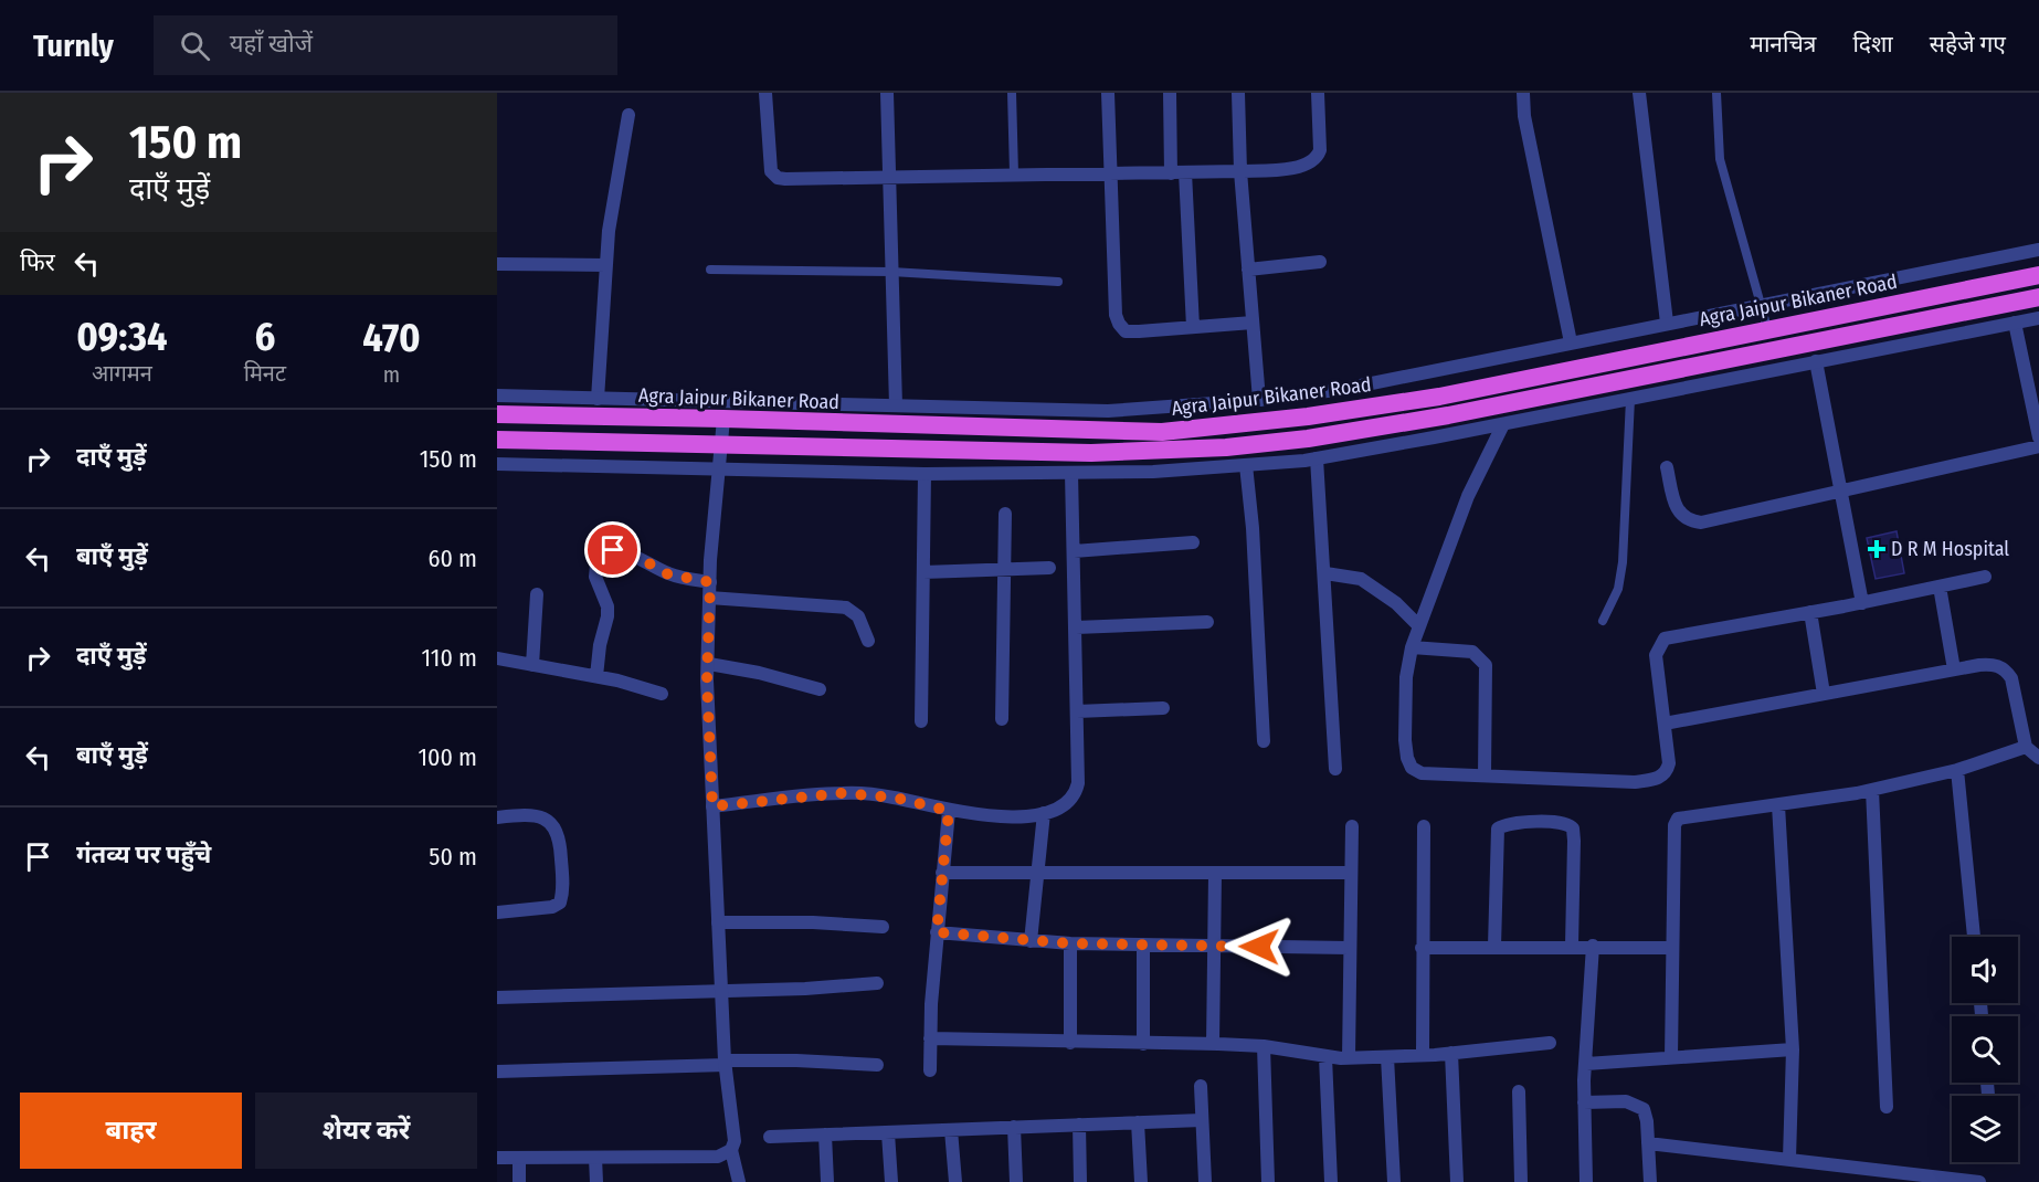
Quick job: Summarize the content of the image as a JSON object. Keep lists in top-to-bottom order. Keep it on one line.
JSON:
{"streets":{"highway":["Agra Jaipur Bikaner Road"]},"places":{"health":["D R M Hospital"]},"page":{"header":"Turnly","search":"यहाँ खोजें","nav":["मानचित्र","दिशा","सहेजे गए"],"turn":["150 m","दाएँ मुड़ें"],"then":"फिर","eta":["09:34","आगमन","6","मिनट","470","m"],"list":[{"name":"दाएँ मुड़ें","value":"150 m"},{"name":"बाएँ मुड़ें","value":"60 m"},{"name":"दाएँ मुड़ें","value":"110 m"},{"name":"बाएँ मुड़ें","value":"100 m"},{"name":"गंतव्य पर पहुँचे","value":"50 m"}],"buttons":["बाहर","शेयर करें"]}}
